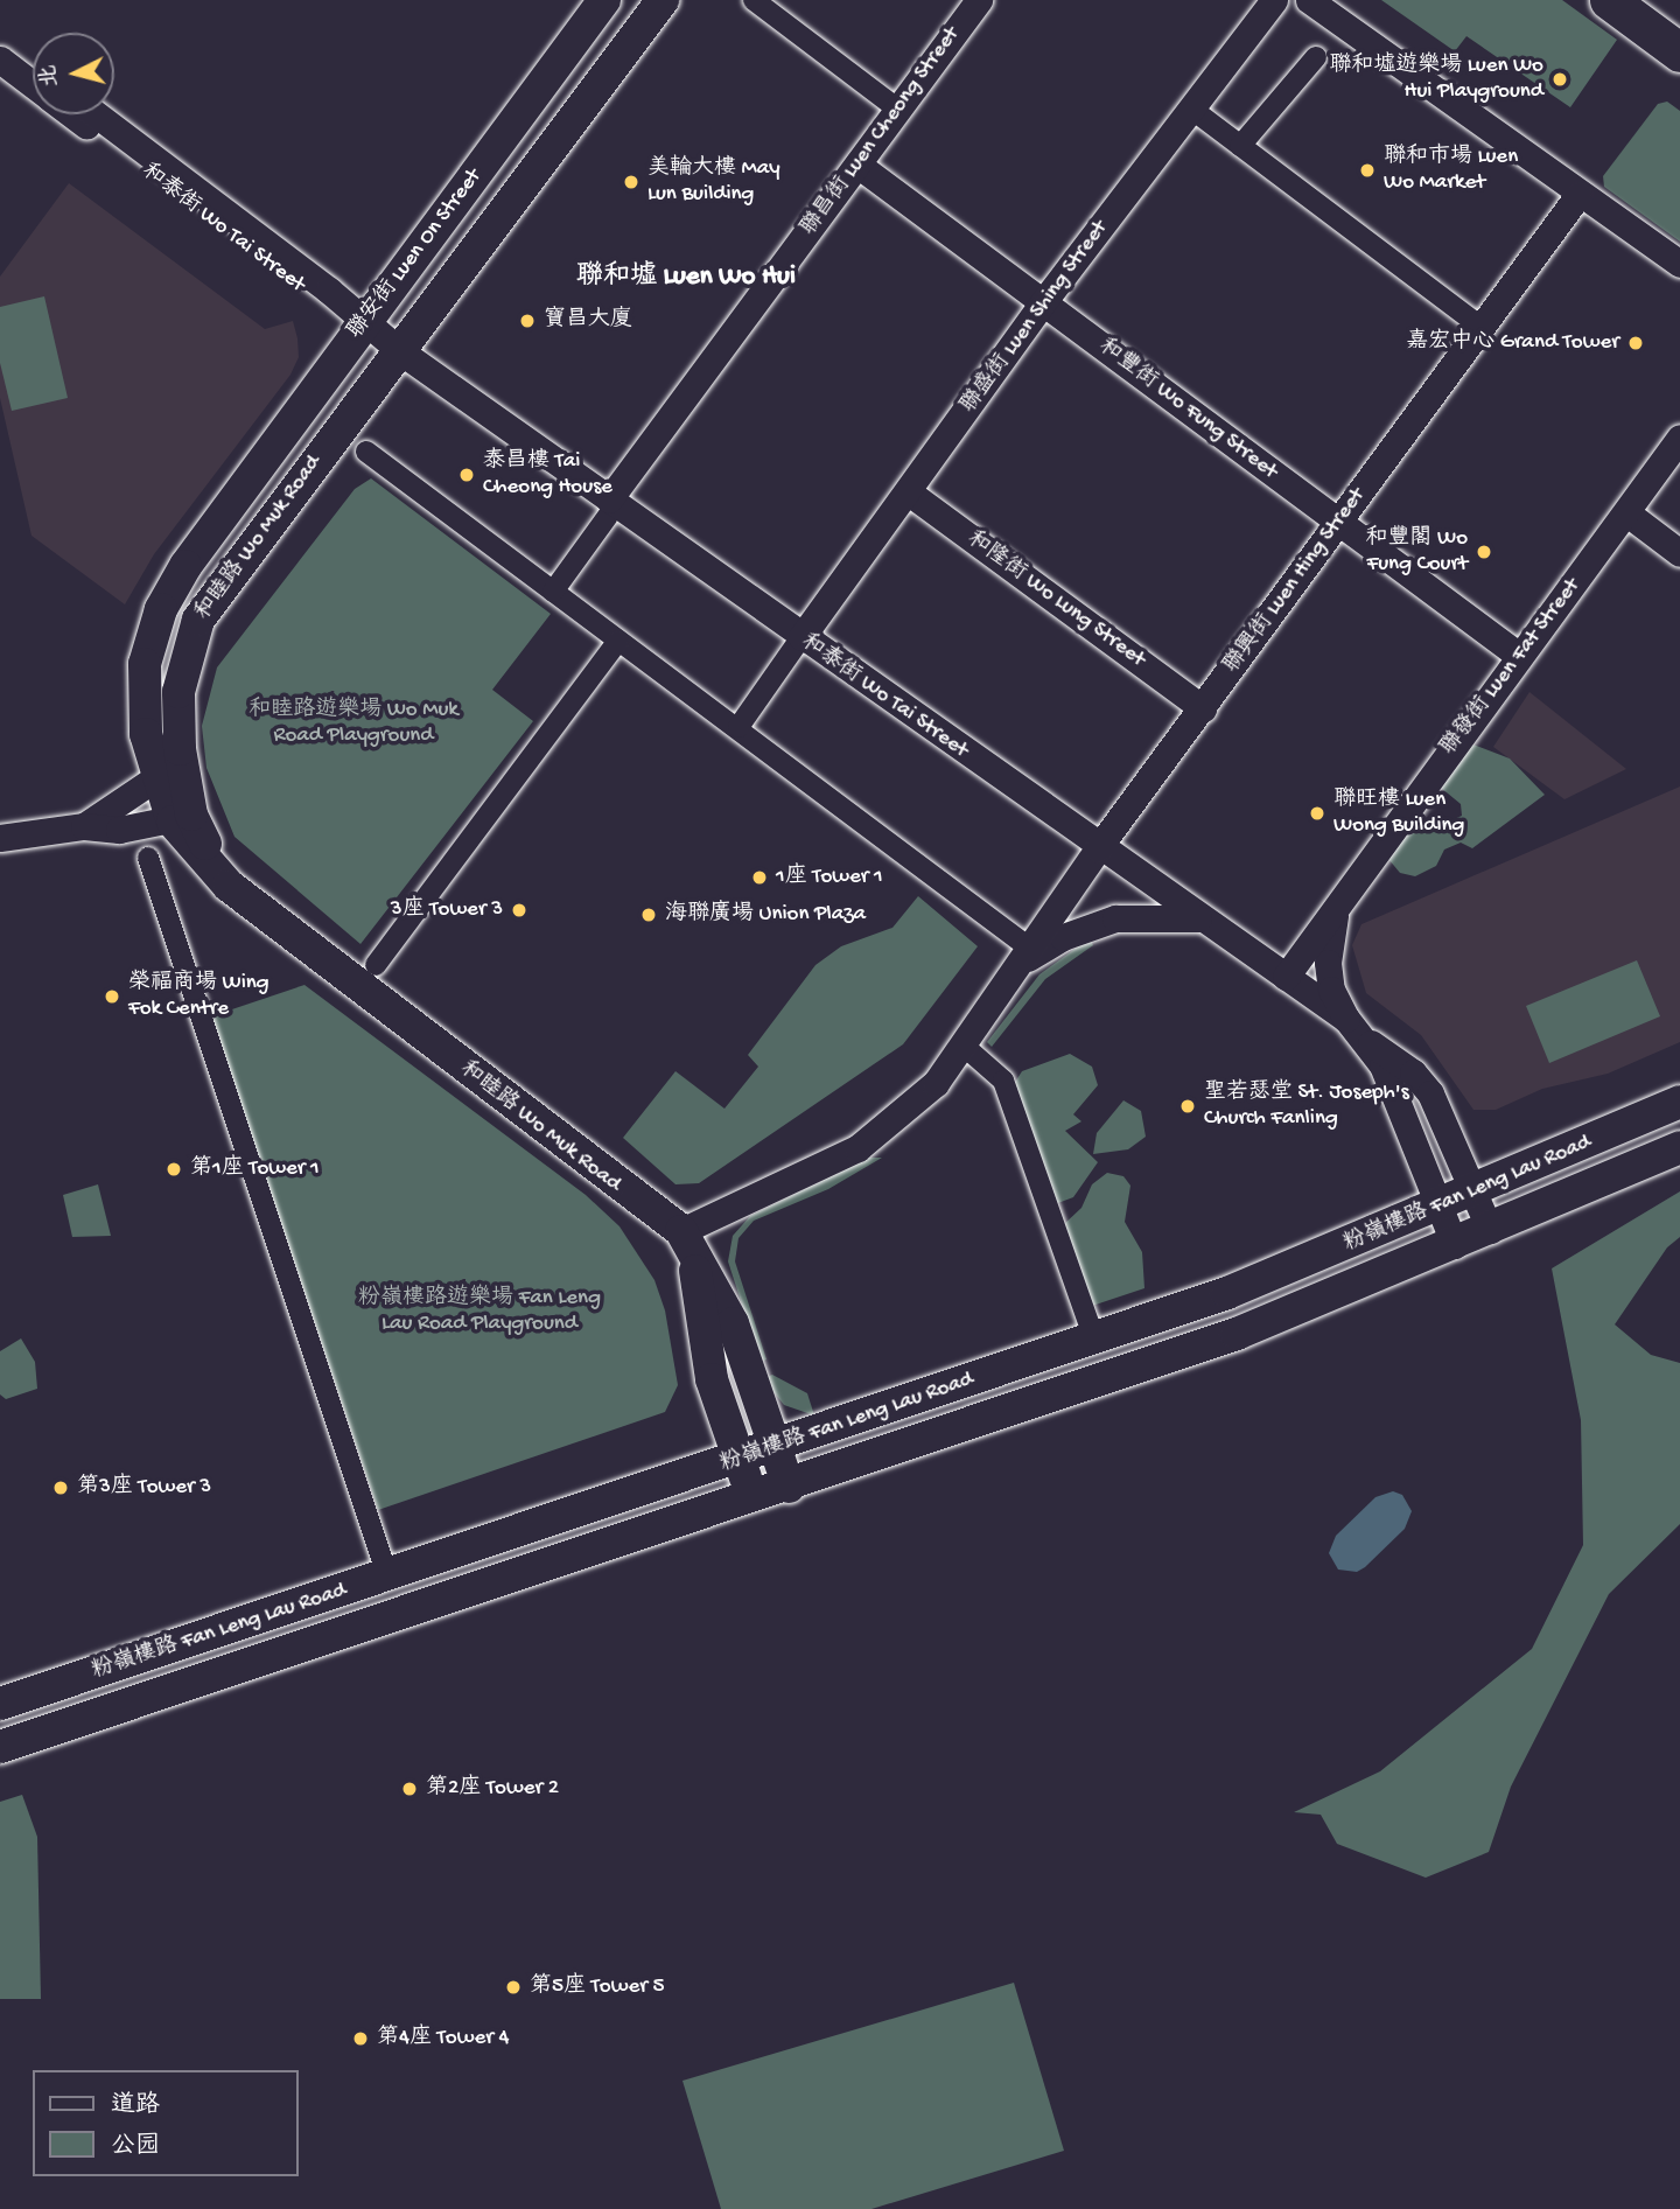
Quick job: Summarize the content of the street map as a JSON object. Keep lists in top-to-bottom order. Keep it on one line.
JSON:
{"streets":{"street":["聯昌街 Luen Cheong Street","和泰街 Wo Tai Street","聯安街 Luen On Street","聯盛街 Luen Shing Street","和豐街 Wo Fung Street","和睦路 Wo Muk Road","聯興街 Luen Hing Street","和隆街 Wo Lung Street","聯發街 Luen Fat Street","粉嶺樓路 Fan Leng Lau Road"]},"crossings":[["聯昌街 Luen Cheong Street","和泰街 Wo Tai Street"],["聯昌街 Luen Cheong Street","和豐街 Wo Fung Street"],["和泰街 Wo Tai Street","聯安街 Luen On Street"],["和泰街 Wo Tai Street","聯盛街 Luen Shing Street"],["和泰街 Wo Tai Street","和睦路 Wo Muk Road"],["和泰街 Wo Tai Street","聯興街 Luen Hing Street"],["和泰街 Wo Tai Street","聯發街 Luen Fat Street"],["和泰街 Wo Tai Street","粉嶺樓路 Fan Leng Lau Road"],["聯安街 Luen On Street","和睦路 Wo Muk Road"],["聯盛街 Luen Shing Street","和豐街 Wo Fung Street"],["聯盛街 Luen Shing Street","和隆街 Wo Lung Street"],["和豐街 Wo Fung Street","聯興街 Luen Hing Street"],["和豐街 Wo Fung Street","聯發街 Luen Fat Street"],["和睦路 Wo Muk Road","聯興街 Luen Hing Street"],["和睦路 Wo Muk Road","粉嶺樓路 Fan Leng Lau Road"],["聯興街 Luen Hing Street","和隆街 Wo Lung Street"]],"districts":["聯和墟 Luen Wo Hui"],"parks":["和睦路遊樂場 Wo Muk Road Playground","粉嶺樓路遊樂場 Fan Leng Lau Road Playground"],"places":["聯和墟遊樂場 Luen Wo Hui Playground","聯和市場 Luen Wo Market","美輪大樓 May Lun Building","寶昌大廈","嘉宏中心 Grand Tower","泰昌樓 Tai Cheong House","和豐閣 Wo Fung Court","聯旺樓 Luen Wong Building","1座 Tower 1","3座 Tower 3","海聯廣場 Union Plaza","榮福商場 Wing Fok Centre","聖若瑟堂 St. Joseph's Church Fanling","第1座 Tower 1","第3座 Tower 3","第2座 Tower 2","第5座 Tower 5","第4座 Tower 4"],"legend":["道路","公园"],"north":"left"}
